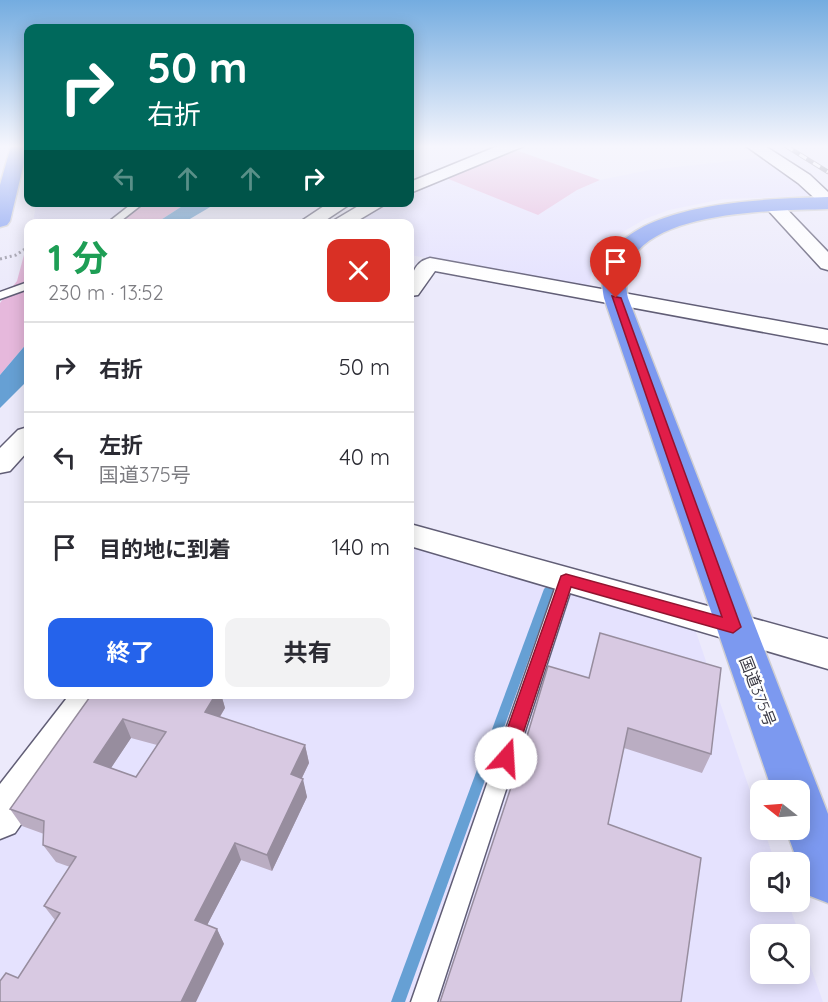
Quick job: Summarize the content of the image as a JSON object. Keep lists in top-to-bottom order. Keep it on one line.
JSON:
{"streets":{"highway":["国道375号"]},"north":"left","page":{"turn":["50 m","右折"],"heading":["1 分","230 m · 13:52"],"list":[{"name":"右折","value":"50 m"},{"name":"左折","note":"国道375号","value":"40 m"},{"name":"目的地に到着","value":"140 m"}],"buttons":["終了","共有"]}}
